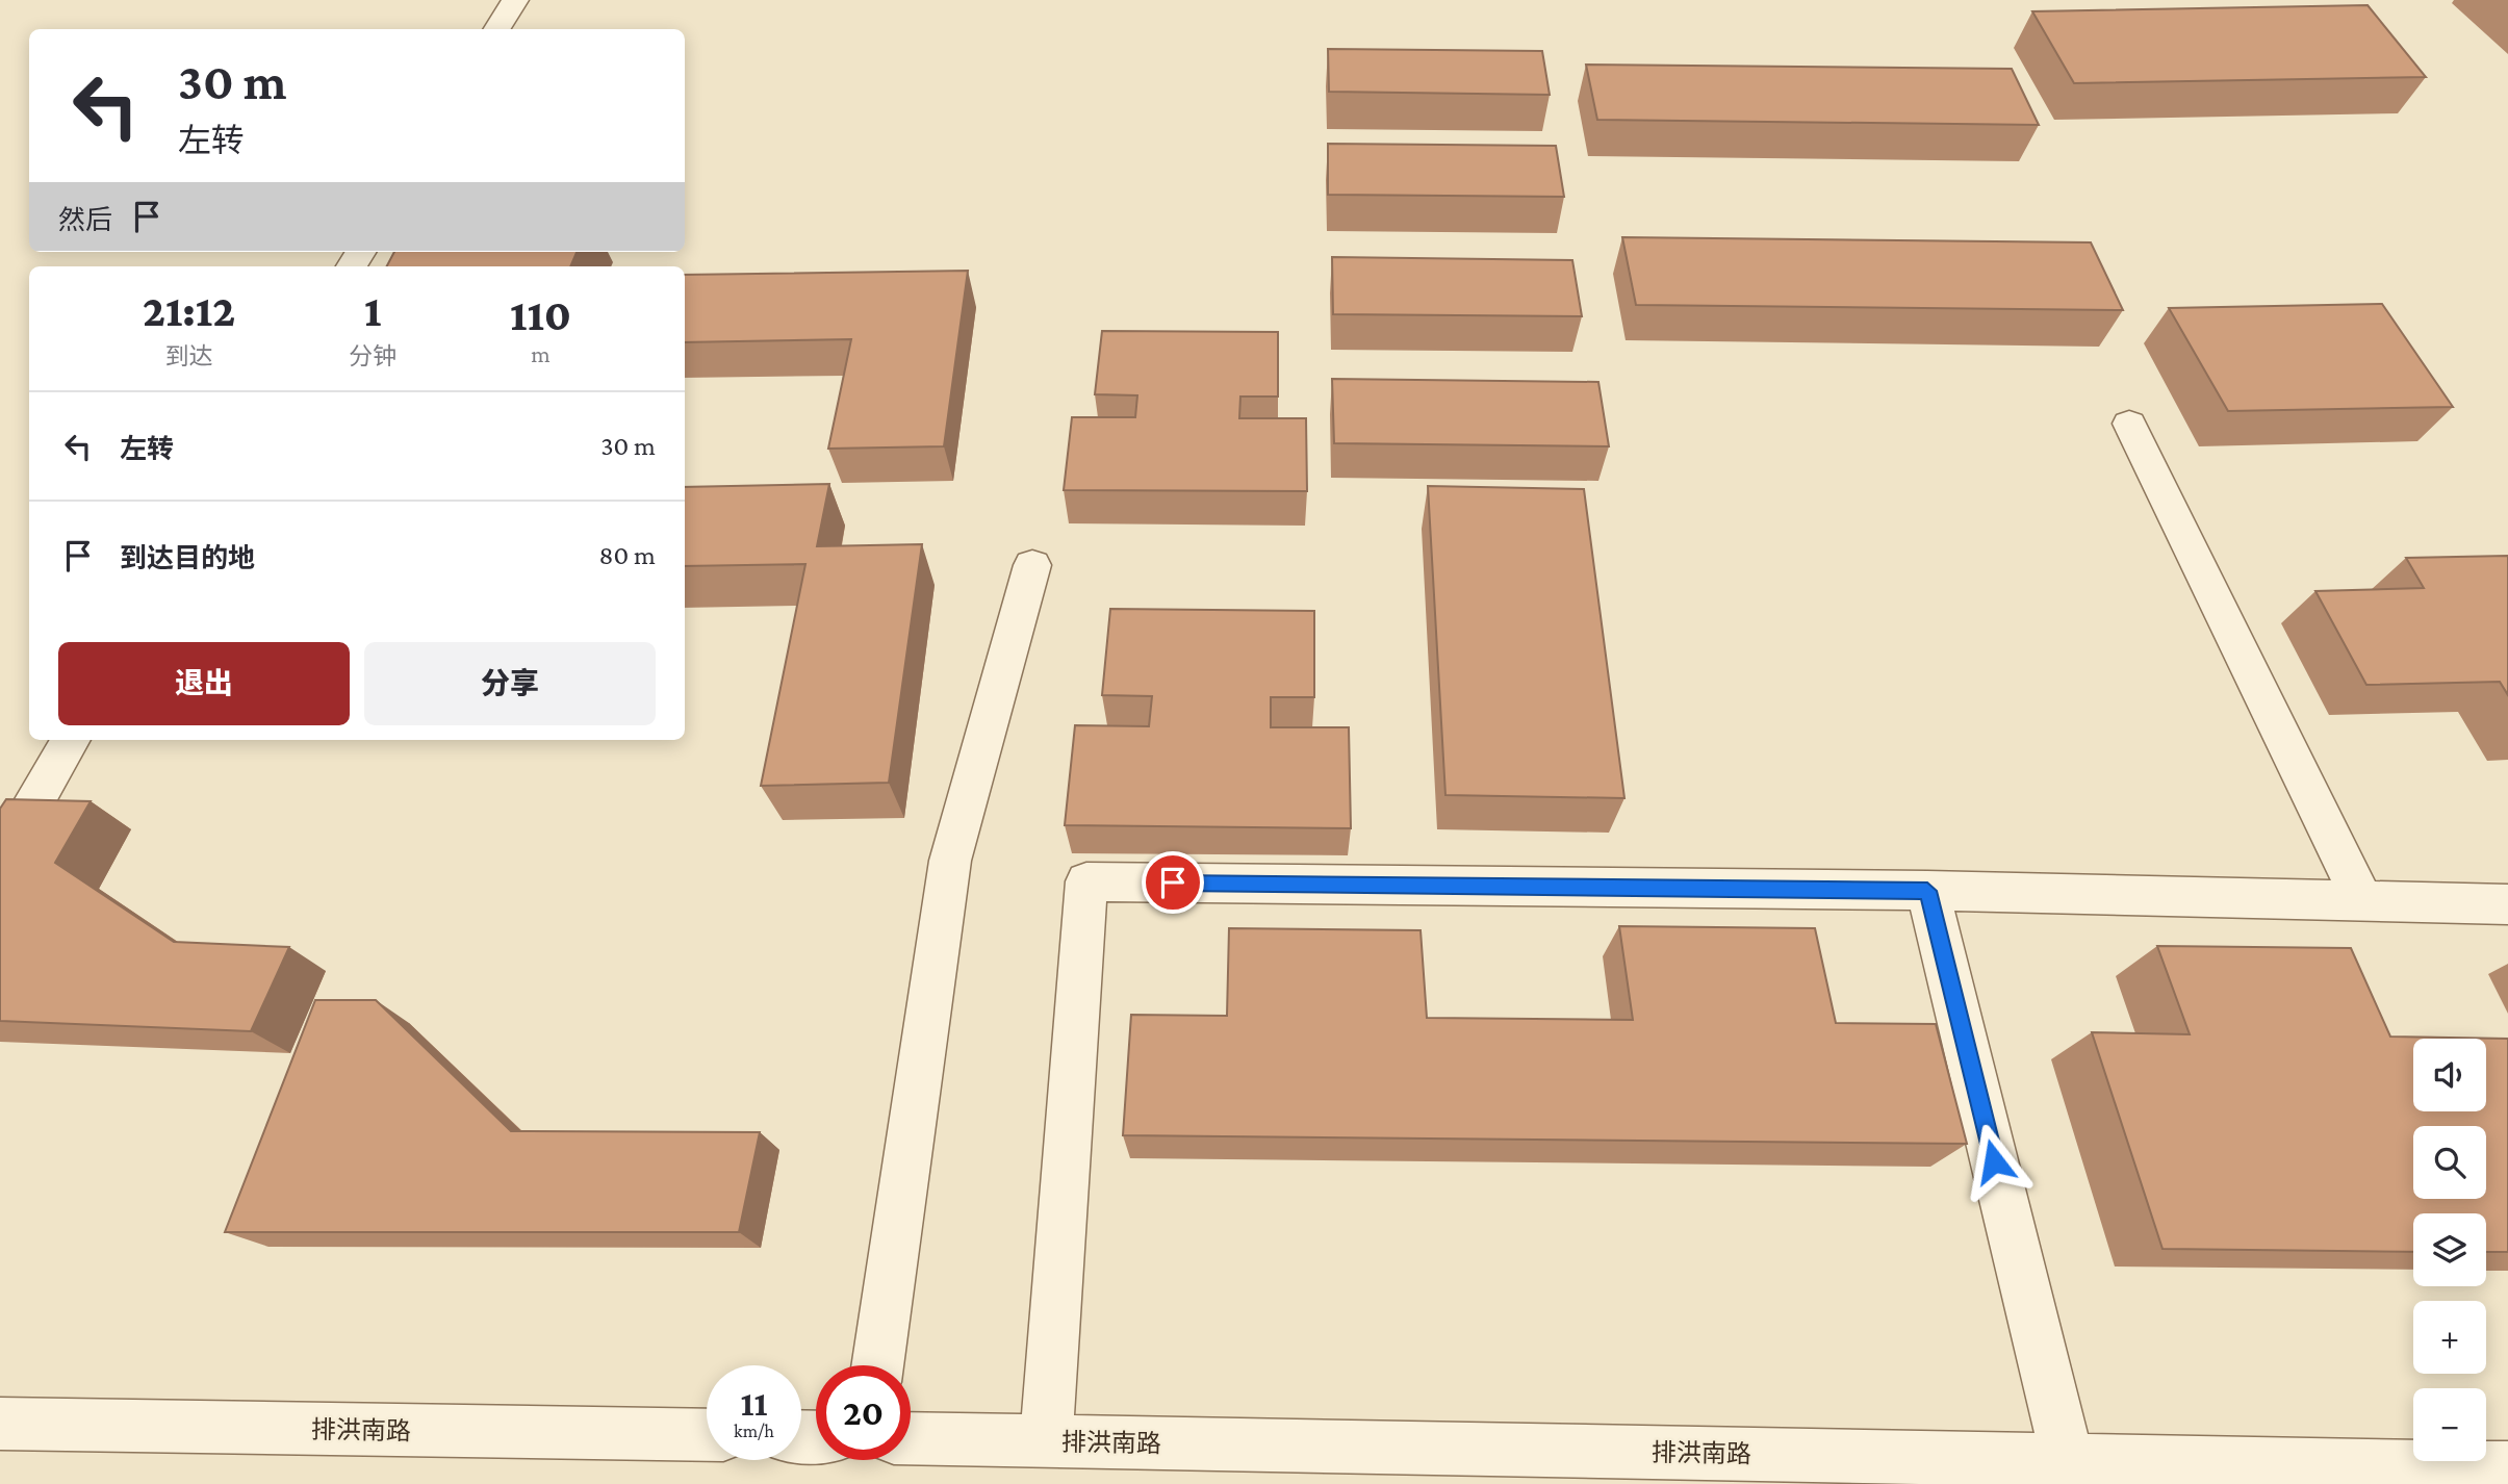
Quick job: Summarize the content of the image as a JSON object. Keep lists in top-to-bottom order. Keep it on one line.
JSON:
{"streets":{"street":["排洪南路"]},"page":{"turn":["30 m","左转"],"then":"然后","eta":["21:12","到达","1","分钟","110","m"],"list":[{"name":"左转","value":"30 m"},{"name":"到达目的地","value":"80 m"}],"buttons":["退出","分享"],"map_buttons":["+","−"],"speed":"11 km/h","limit":"20"}}
